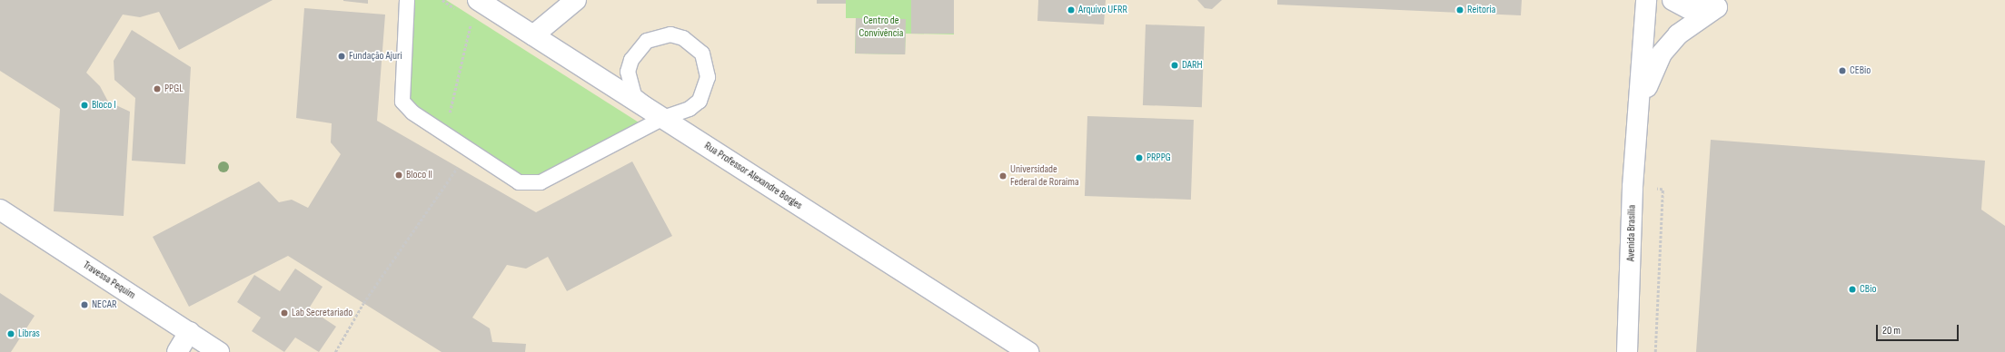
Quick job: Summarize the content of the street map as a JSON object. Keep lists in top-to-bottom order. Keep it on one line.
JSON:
{"streets":{"street":["Rua Professor Alexandre Borges","Avenida Brasília","Travessa Pequim"]},"parks":["Centro de Convivência"],"places":["Arquivo UFRR","Reitoria","Fundação Ajuri","DARH","CEBio","PPGL","Bloco I","PRPPG","Bloco II","Universidade Federal de Roraima","CBio","NECAR","Lab Secretariado","Libras"],"scale_bar":"20 m"}
